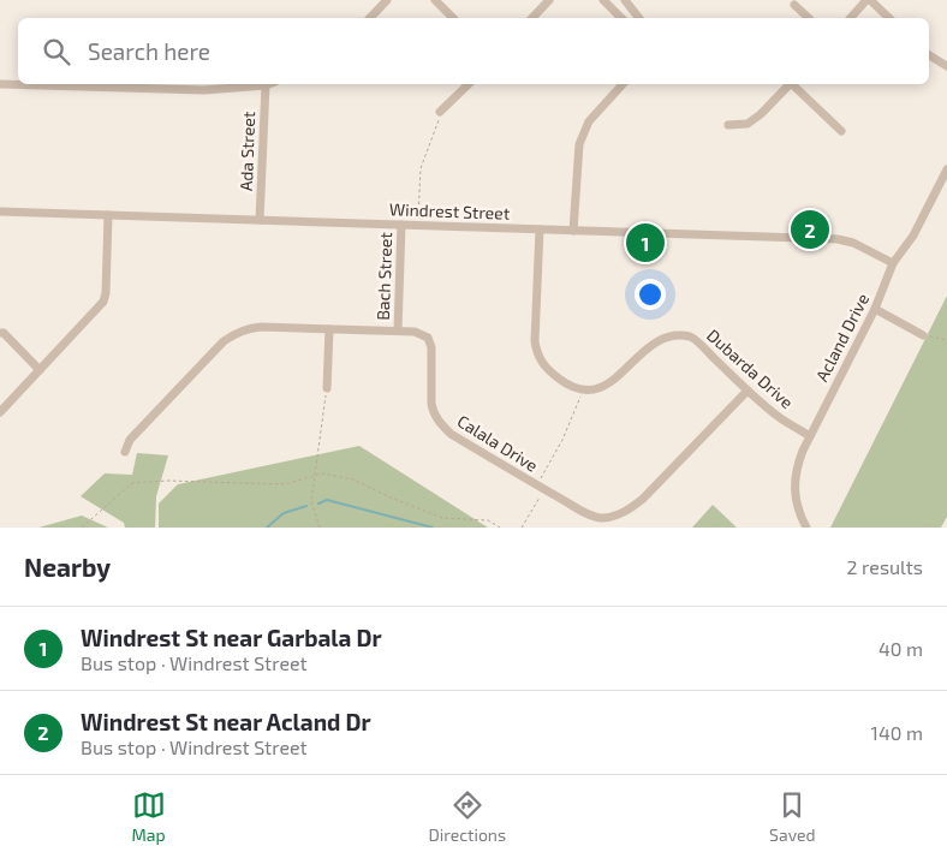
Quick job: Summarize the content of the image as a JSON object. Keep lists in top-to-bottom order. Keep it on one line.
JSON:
{"streets":{"street":["Ada Street","Windrest Street","Bach Street","Acland Drive","Dubarda Drive","Calala Drive"]},"crossings":[["Ada Street","Windrest Street"],["Windrest Street","Bach Street"],["Windrest Street","Acland Drive"],["Windrest Street","Dubarda Drive"],["Bach Street","Calala Drive"],["Acland Drive","Dubarda Drive"],["Dubarda Drive","Calala Drive"]],"page":{"search":"Search here","pins":["2","1"],"heading":["Nearby","2 results"],"list":[{"mark":"1","name":"Windrest St near Garbala Dr","note":"Bus stop · Windrest Street","value":"40 m"},{"mark":"2","name":"Windrest St near Acland Dr","note":"Bus stop · Windrest Street","value":"140 m"}],"nav":["Map","Directions","Saved"]}}
